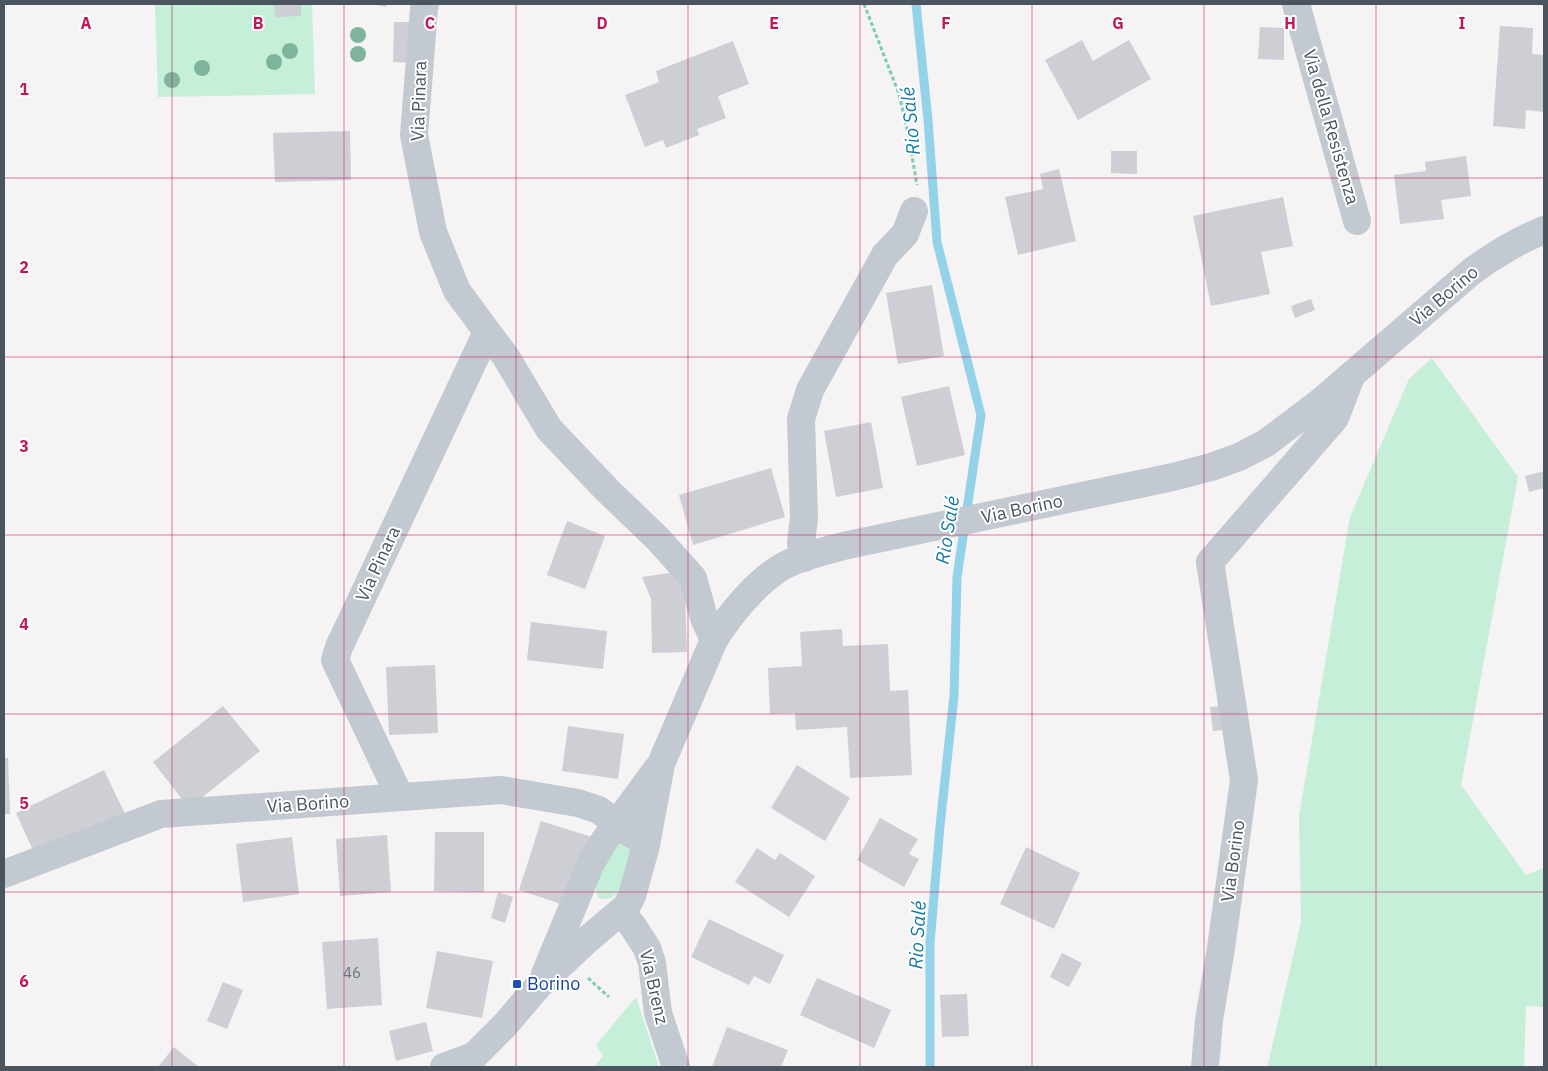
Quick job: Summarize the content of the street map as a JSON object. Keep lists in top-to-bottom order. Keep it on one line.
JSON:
{"streets":{"street":["Via Pinara","Via della Resistenza","Via Borino","Via Brenz"]},"crossings":[["Via Pinara","Via Borino"],["Via Borino","Via Brenz"]],"water":["Rio Salé"],"places":{"transit":["Borino"]},"house_numbers":["46"],"grid":{"columns":["A","B","C","D","E","F","G","H","I"],"rows":["1","2","3","4","5","6"]}}
